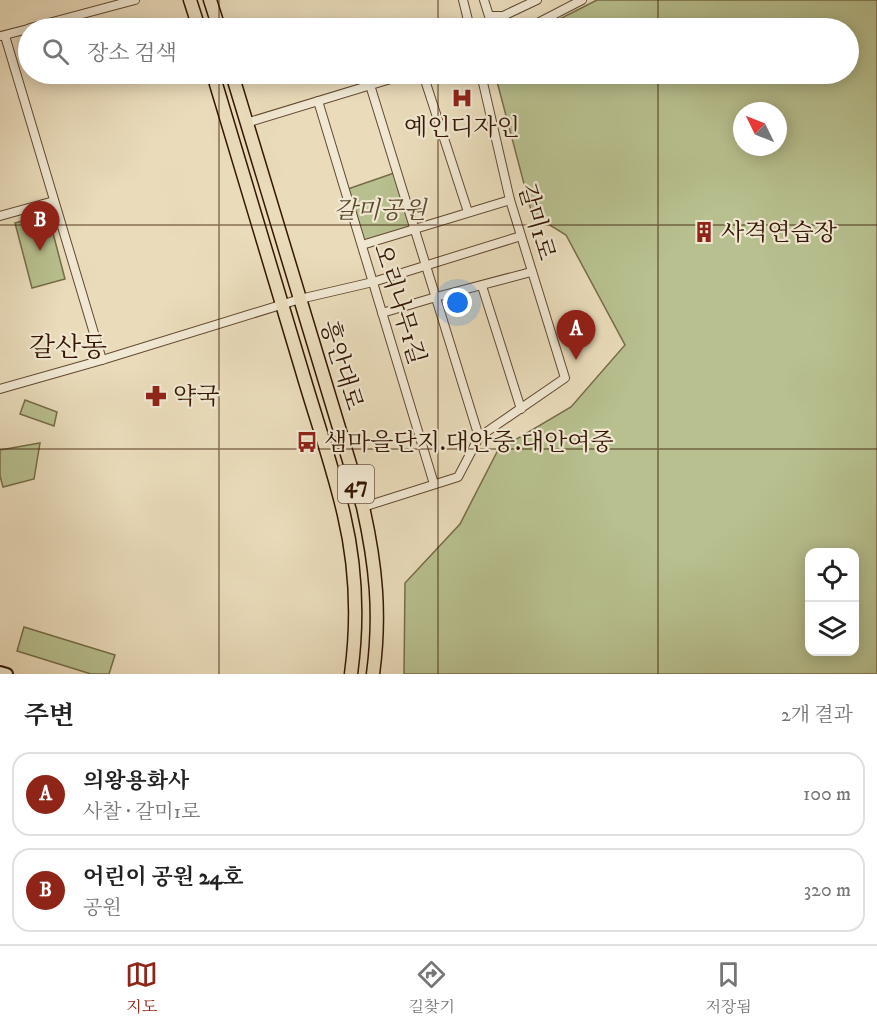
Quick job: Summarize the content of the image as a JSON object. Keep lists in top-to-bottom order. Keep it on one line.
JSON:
{"streets":{"main road":["흥안대로","47"],"street":["갈미1로","오리나무1길"]},"districts":["갈산동"],"parks":["갈미공원"],"places":{"hospital":["예인디자인"],"building":["사격연습장"],"pharmacy":["약국"],"bus stop":["샘마을단지.대안중.대안여중"]},"north":"top left","page":{"search":"장소 검색","pins":["B","A"],"heading":["주변","2개 결과"],"list":[{"mark":"A","name":"의왕용화사","note":"사찰 · 갈미1로","value":"100 m"},{"mark":"B","name":"어린이 공원 24호","note":"공원","value":"320 m"}],"nav":["지도","길찾기","저장됨"]}}
